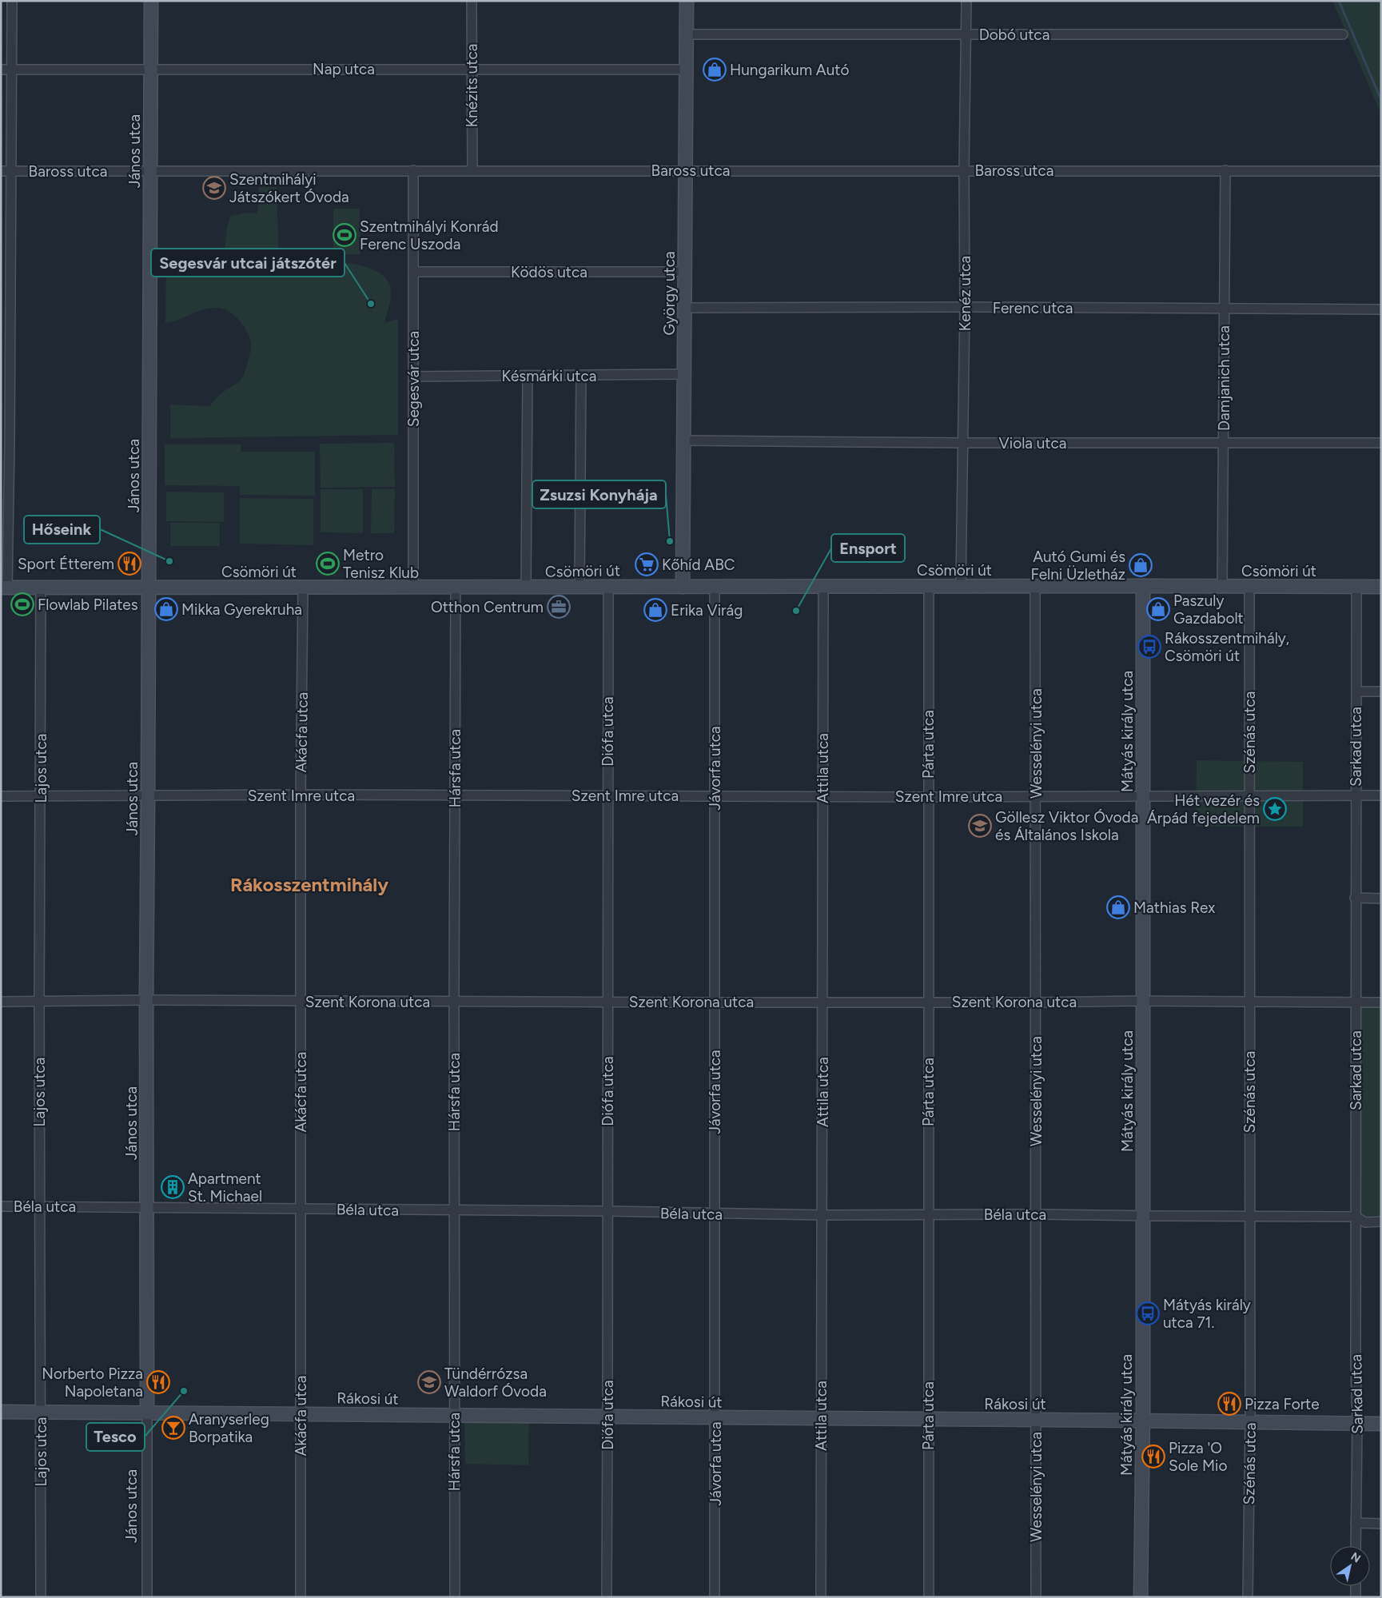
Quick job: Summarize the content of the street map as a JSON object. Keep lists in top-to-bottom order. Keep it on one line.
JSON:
{"streets":{"street":["Dobó utca","Nap utca","Knézits utca","János utca","Baross utca","Ködös utca","György utca","Kenéz utca","Ferenc utca","Késmárki utca","Damjanich utca","Segesvár utca","Viola utca","Csömöri út","Diófa utca","Mátyás király utca","Akácfa utca","Szénás utca","Wesselényi utca","Párta utca","Sarkad utca","Lajos utca","Hársfa utca","Jávorfa utca","Attila utca","Szent Imre utca","Szent Korona utca","Béla utca","Rákosi út"]},"crossings":[["Dobó utca","György utca"],["Dobó utca","Kenéz utca"],["Nap utca","Knézits utca"],["Nap utca","János utca"],["Nap utca","György utca"],["Knézits utca","Baross utca"],["János utca","Baross utca"],["János utca","Csömöri út"],["János utca","Szent Imre utca"],["János utca","Szent Korona utca"],["János utca","Béla utca"],["János utca","Rákosi út"],["Baross utca","György utca"],["Baross utca","Kenéz utca"],["Baross utca","Damjanich utca"],["Baross utca","Segesvár utca"],["Ködös utca","György utca"],["Ködös utca","Segesvár utca"],["György utca","Ferenc utca"],["György utca","Késmárki utca"],["György utca","Viola utca"],["György utca","Csömöri út"],["Kenéz utca","Ferenc utca"],["Kenéz utca","Viola utca"],["Kenéz utca","Csömöri út"],["Ferenc utca","Damjanich utca"],["Késmárki utca","Segesvár utca"],["Damjanich utca","Viola utca"],["Damjanich utca","Csömöri út"],["Segesvár utca","Csömöri út"],["Csömöri út","Diófa utca"],["Csömöri út","Mátyás király utca"],["Csömöri út","Akácfa utca"],["Csömöri út","Szénás utca"],["Csömöri út","Wesselényi utca"],["Csömöri út","Párta utca"],["Csömöri út","Sarkad utca"],["Csömöri út","Lajos utca"],["Csömöri út","Hársfa utca"],["Csömöri út","Jávorfa utca"],["Csömöri út","Attila utca"],["Diófa utca","Szent Imre utca"],["Diófa utca","Szent Korona utca"],["Diófa utca","Béla utca"],["Diófa utca","Rákosi út"],["Mátyás király utca","Szent Imre utca"],["Mátyás király utca","Szent Korona utca"],["Mátyás király utca","Béla utca"],["Mátyás király utca","Rákosi út"],["Akácfa utca","Szent Imre utca"],["Akácfa utca","Szent Korona utca"],["Akácfa utca","Béla utca"],["Akácfa utca","Rákosi út"],["Szénás utca","Szent Imre utca"],["Szénás utca","Szent Korona utca"],["Szénás utca","Béla utca"],["Szénás utca","Rákosi út"],["Wesselényi utca","Szent Imre utca"],["Wesselényi utca","Szent Korona utca"],["Wesselényi utca","Béla utca"],["Wesselényi utca","Rákosi út"],["Párta utca","Szent Imre utca"],["Párta utca","Szent Korona utca"],["Párta utca","Béla utca"],["Párta utca","Rákosi út"],["Sarkad utca","Szent Imre utca"],["Sarkad utca","Szent Korona utca"],["Sarkad utca","Béla utca"],["Sarkad utca","Rákosi út"],["Lajos utca","Szent Imre utca"],["Lajos utca","Szent Korona utca"],["Lajos utca","Béla utca"],["Lajos utca","Rákosi út"],["Hársfa utca","Szent Imre utca"],["Hársfa utca","Szent Korona utca"],["Hársfa utca","Béla utca"],["Hársfa utca","Rákosi út"],["Jávorfa utca","Szent Imre utca"],["Jávorfa utca","Szent Korona utca"],["Jávorfa utca","Béla utca"],["Jávorfa utca","Rákosi út"],["Attila utca","Szent Imre utca"],["Attila utca","Szent Korona utca"],["Attila utca","Béla utca"],["Attila utca","Rákosi út"]],"districts":["Rákosszentmihály"],"places":{"shop":["Hungarikum Autó","Autó Gumi és Felni Üzletház","Mikka Gyerekruha","Paszuly Gazdabolt","Erika Virág","Mathias Rex"],"school or university":["Szentmihályi Játszókert Óvoda","Göllesz Viktor Óvoda és Általános Iskola","Tündérrózsa Waldorf Óvoda"],"sports":["Szentmihályi Konrád Ferenc Uszoda","Metro Tenisz Klub","Flowlab Pilates"],"other":["Segesvár utcai játszótér","Zsuzsi Konyhája","Hőseink","Ensport","Tesco"],"restaurant":["Sport Étterem","Norberto Pizza Napoletana","Pizza Forte","Pizza 'O Sole Mio"],"supermarket":["Kőhíd ABC"],"office":["Otthon Centrum"],"bus stop":["Rákosszentmihály, Csömöri út","Mátyás király utca 71."],"place":["Hét vezér és Árpád fejedelem"],"building":["Apartment St. Michael"],"bar":["Aranyserleg Borpatika"]},"north":"top right"}
